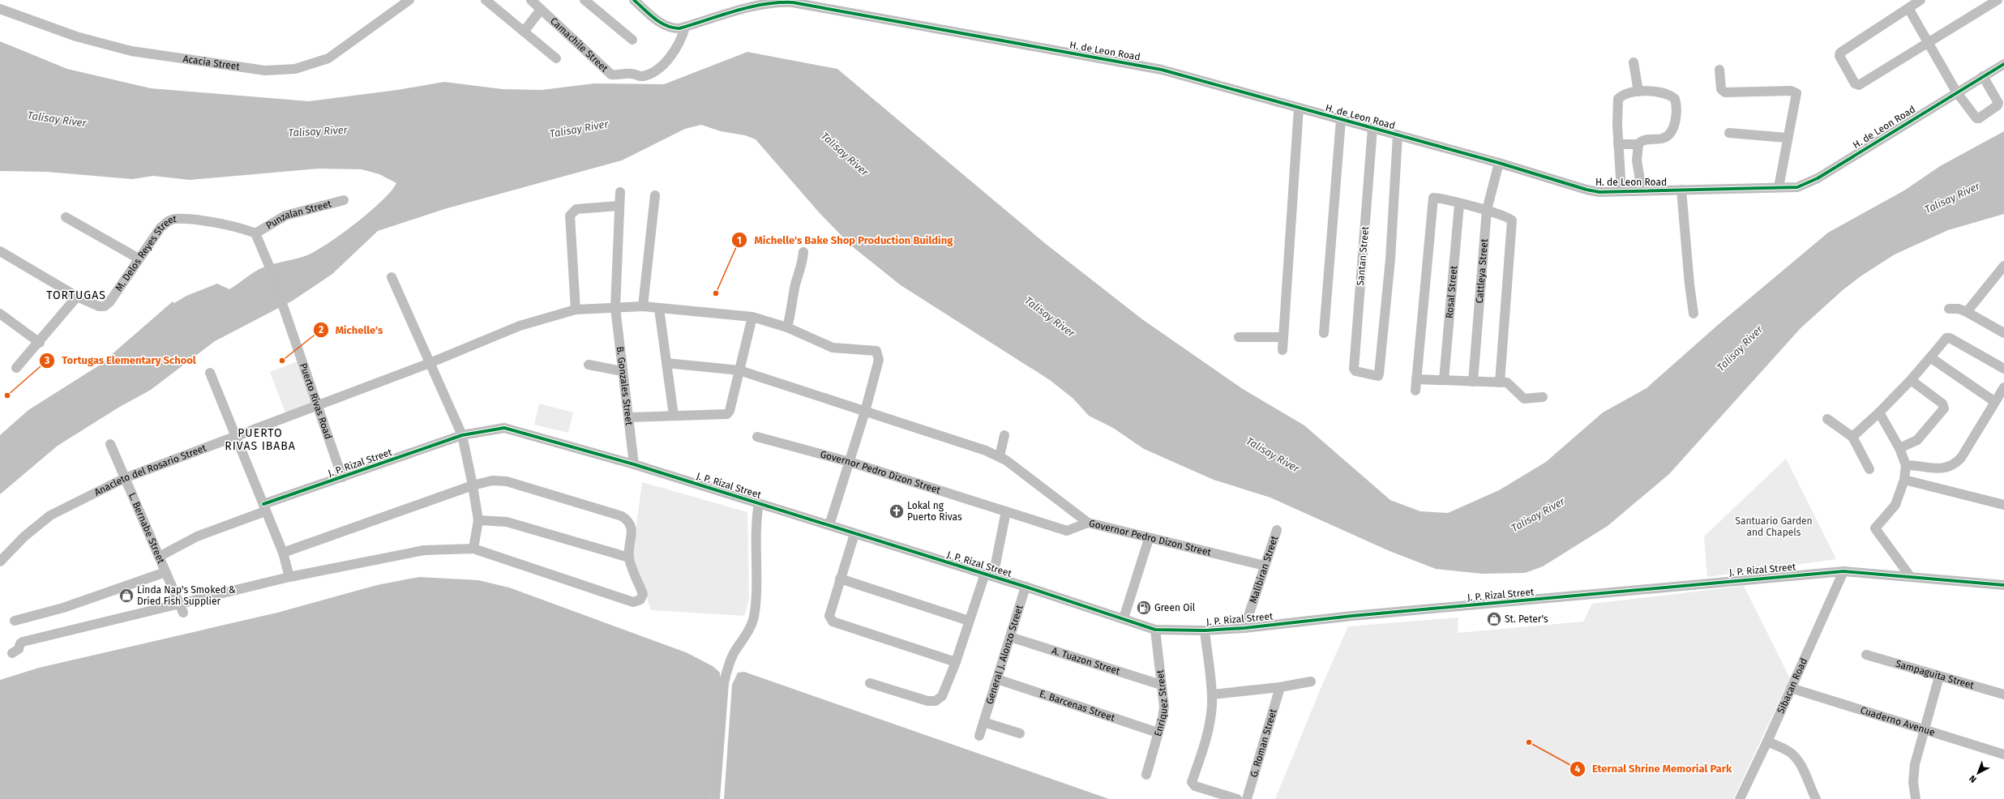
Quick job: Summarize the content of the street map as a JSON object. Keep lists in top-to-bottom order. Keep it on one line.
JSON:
{"streets":{"street":["Camachile Street","H. de Leon Road","Acacia Street","Punzalan Street","Santan Street","M. Delos Reyes Street","Cattleya Street","Rosal Street","B. Gonzales Street","Puerto Rivas Road","J. P. Rizal Street","Anacleto del Rosario Street","Governor Pedro Dizon Street","L. Bernabe Street","Malibiran Street","General J. Alonzo Street","A. Tuazon Street","Sampaguita Street","Sibacan Road","Enriquez Street","E. Barcenas Street","Cuaderno Avenue","G. Roman Street"]},"crossings":[["Camachile Street","H. de Leon Road"],["H. de Leon Road","Santan Street"],["H. de Leon Road","Cattleya Street"],["Punzalan Street","M. Delos Reyes Street"],["Punzalan Street","Puerto Rivas Road"],["M. Delos Reyes Street","Puerto Rivas Road"],["B. Gonzales Street","J. P. Rizal Street"],["B. Gonzales Street","Anacleto del Rosario Street"],["Puerto Rivas Road","J. P. Rizal Street"],["Puerto Rivas Road","Anacleto del Rosario Street"],["J. P. Rizal Street","L. Bernabe Street"],["J. P. Rizal Street","Malibiran Street"],["J. P. Rizal Street","General J. Alonzo Street"],["J. P. Rizal Street","Sibacan Road"],["J. P. Rizal Street","Enriquez Street"],["Anacleto del Rosario Street","L. Bernabe Street"],["Governor Pedro Dizon Street","Malibiran Street"],["General J. Alonzo Street","A. Tuazon Street"],["General J. Alonzo Street","E. Barcenas Street"],["A. Tuazon Street","Enriquez Street"],["Sibacan Road","Cuaderno Avenue"],["Enriquez Street","E. Barcenas Street"]],"districts":["TORTUGAS","PUERTO RIVAS IBABA"],"water":["Talisay River"],"parks":["Santuario Garden and Chapels"],"places":{"other":["Michelle's Bake Shop Production Building","Michelle's","Tortugas Elementary School","Eternal Shrine Memorial Park"],"church":["Lokal ng Puerto Rivas"],"shop":["Linda Nap's Smoked & Dried Fish Supplier","St. Peter's"],"fuel station":["Green Oil"]},"north":"bottom left"}
